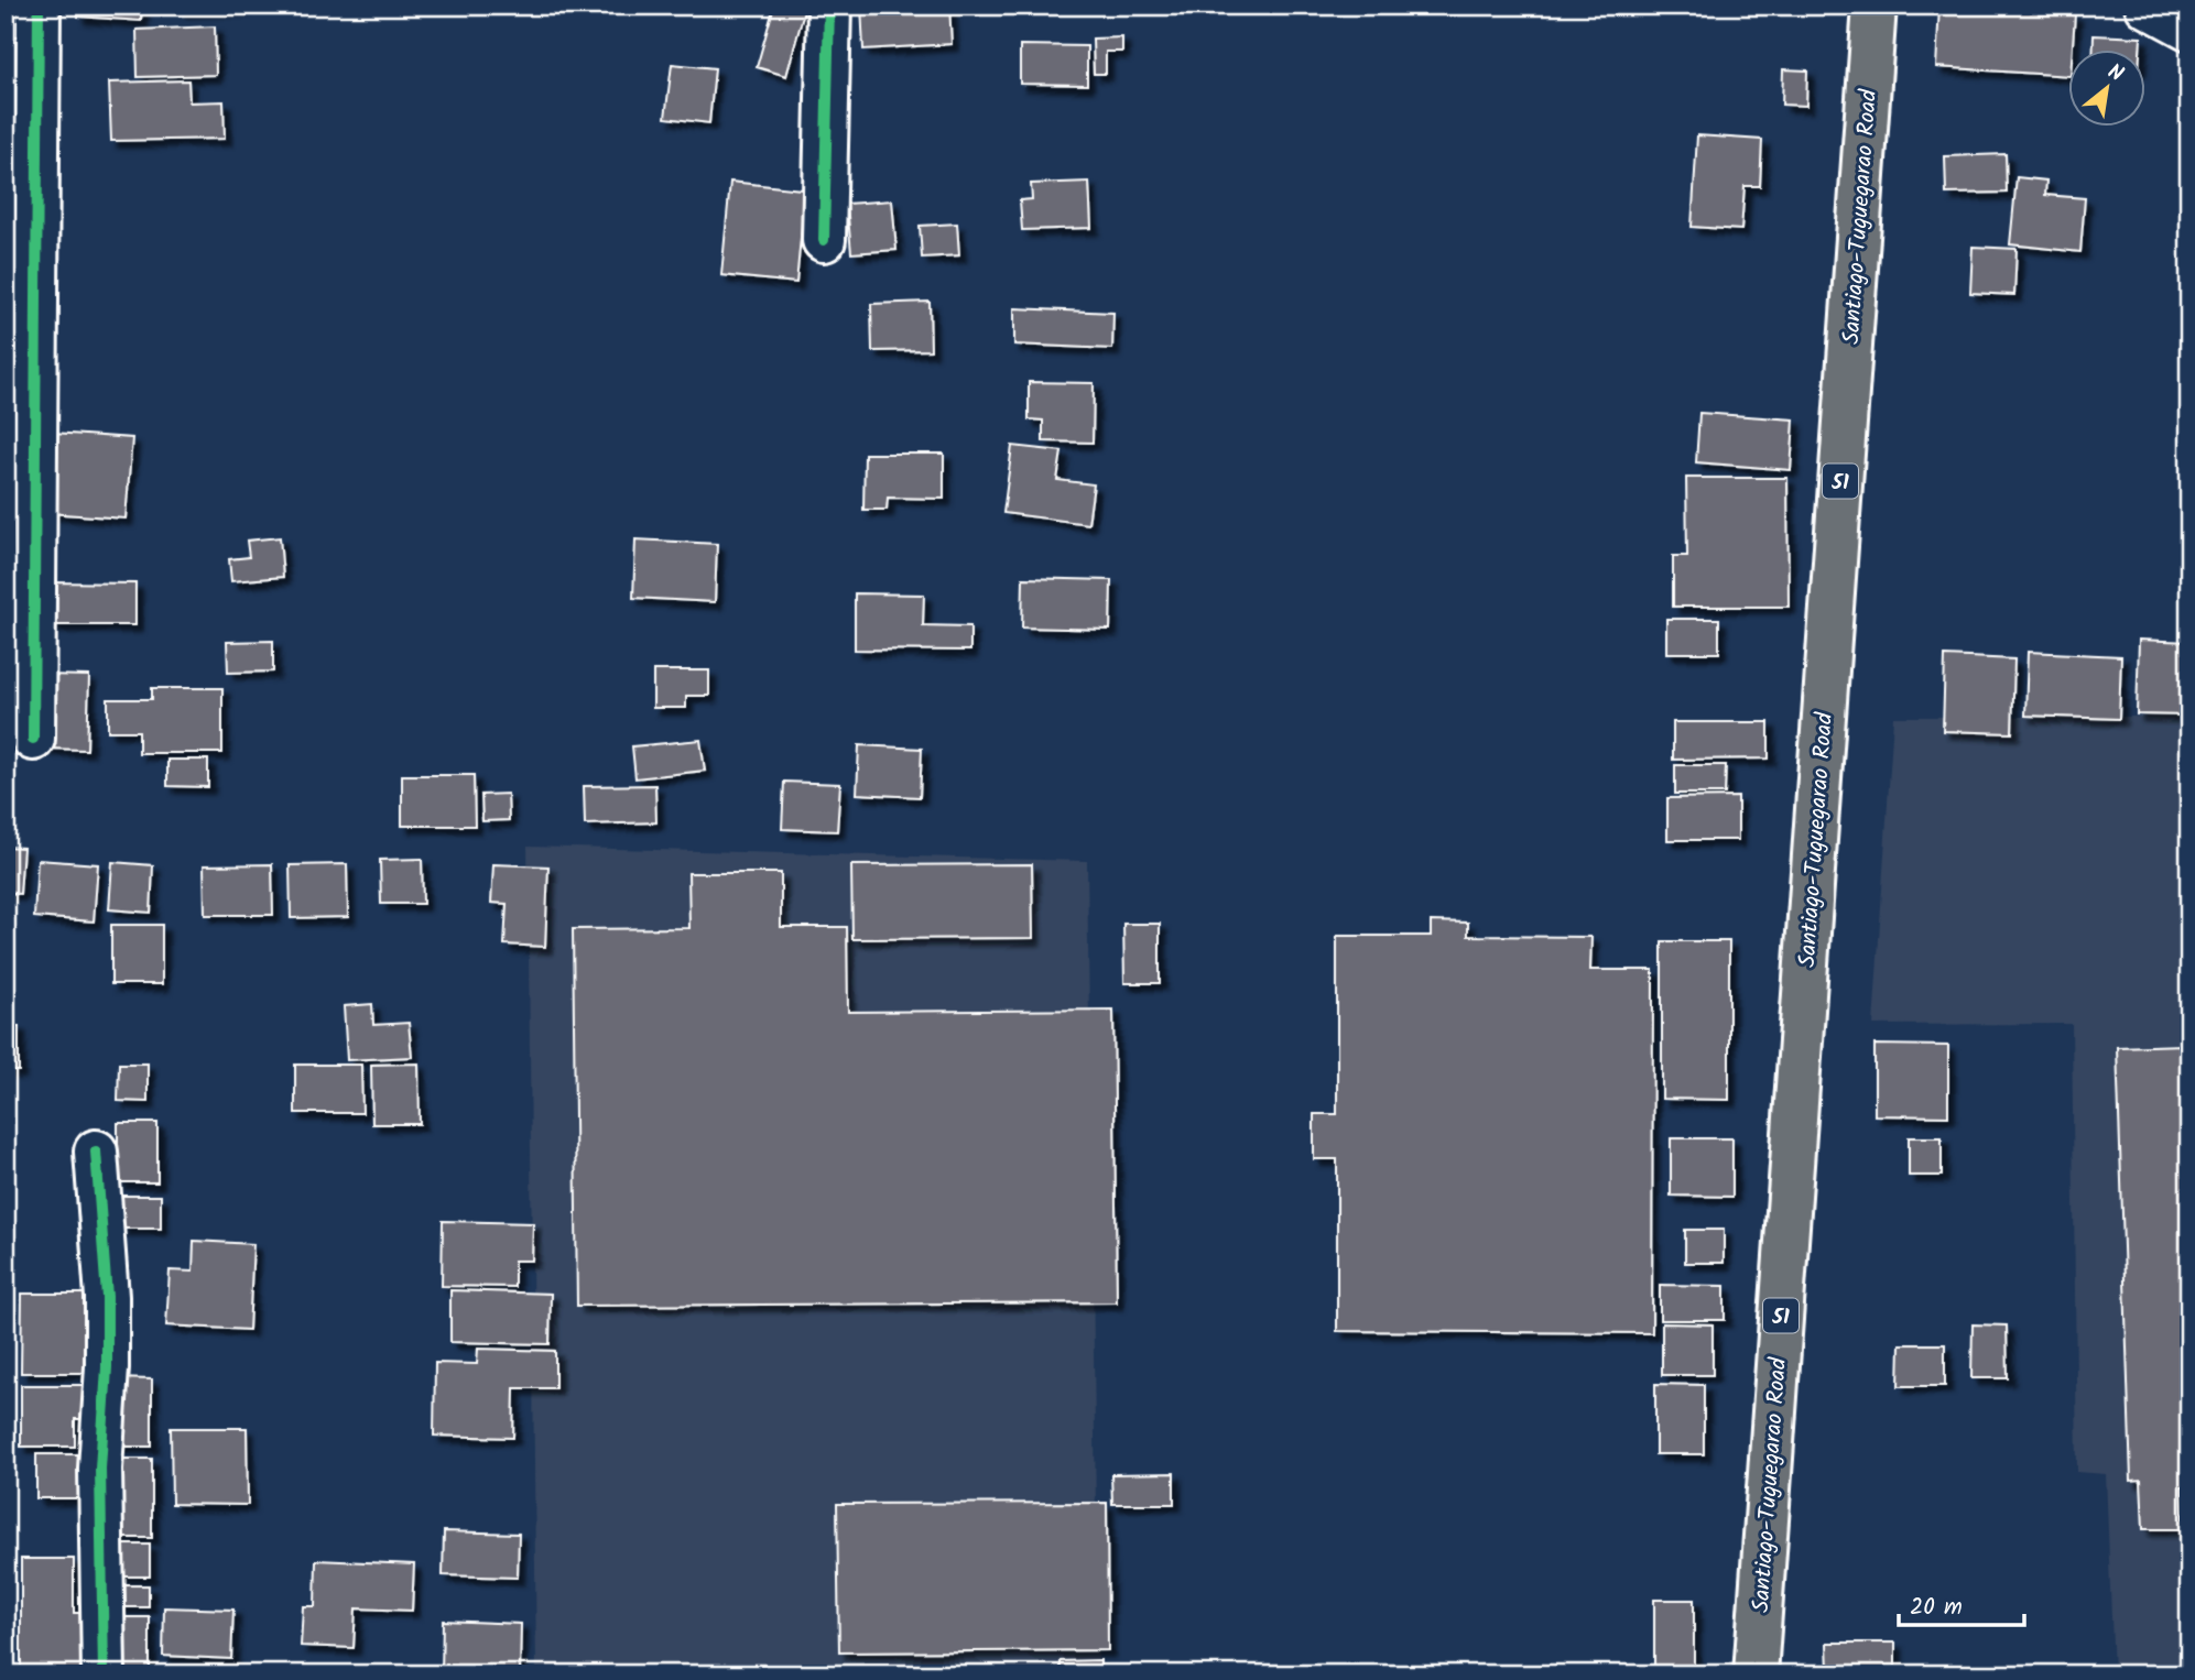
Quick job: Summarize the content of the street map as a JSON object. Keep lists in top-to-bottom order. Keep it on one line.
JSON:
{"streets":{"highway":["Santiago-Tuguegarao Road","51"]},"scale_bar":"20 m","north":"top right"}
